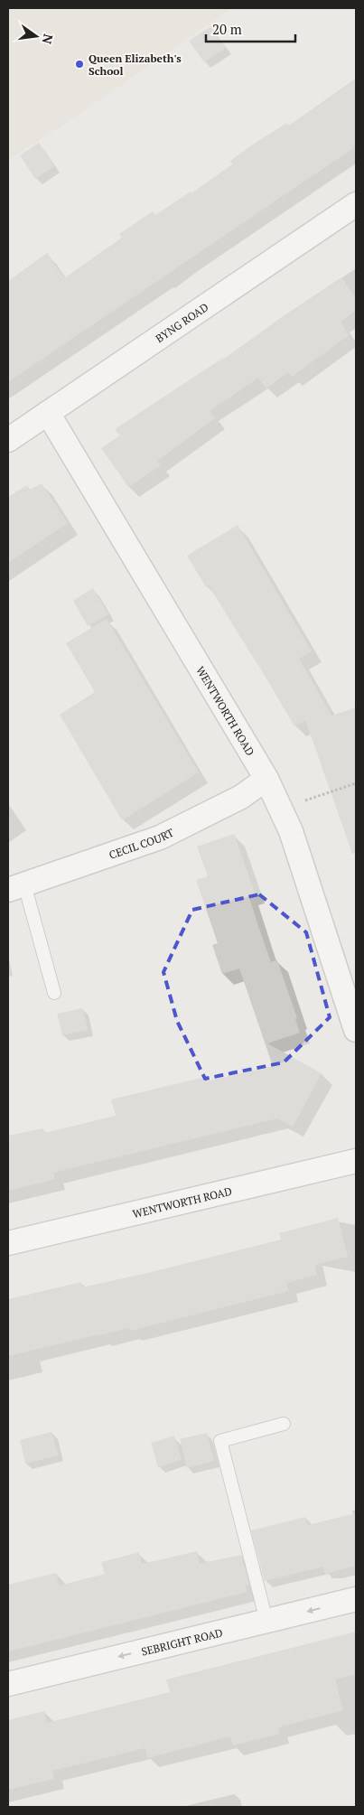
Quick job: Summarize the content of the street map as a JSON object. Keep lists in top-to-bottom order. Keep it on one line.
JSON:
{"streets":{"street":["BYNG ROAD","WENTWORTH ROAD","CECIL COURT","SEBRIGHT ROAD"]},"crossings":[["BYNG ROAD","WENTWORTH ROAD"],["WENTWORTH ROAD","CECIL COURT"]],"one_way":["SEBRIGHT ROAD"],"places":["Queen Elizabeth's School"],"scale_bar":"20 m","north":"right"}
